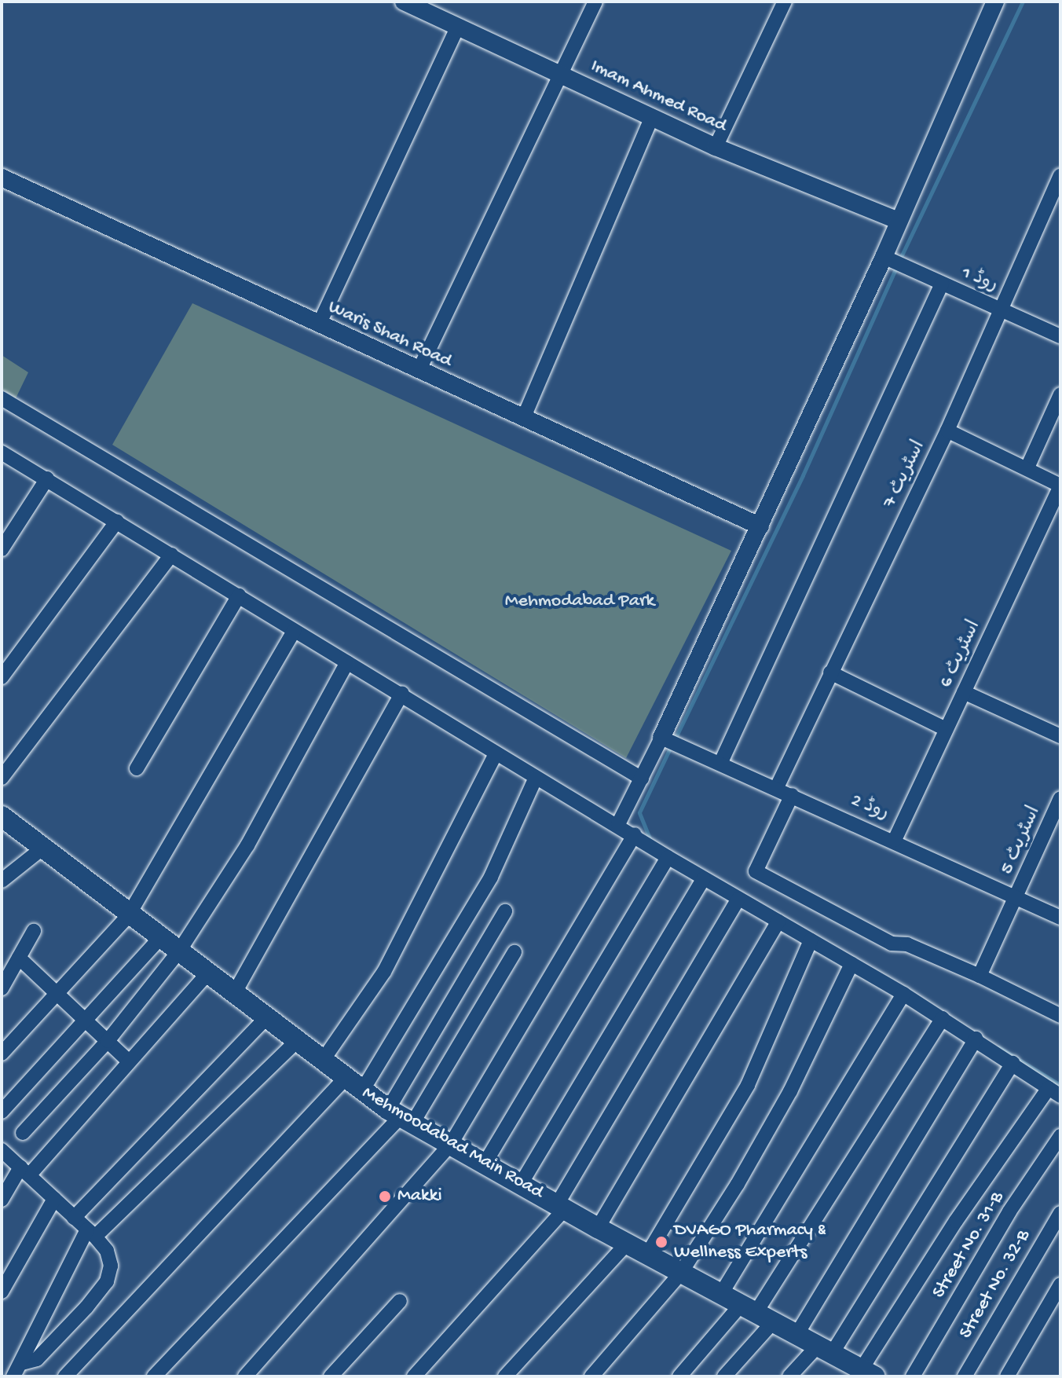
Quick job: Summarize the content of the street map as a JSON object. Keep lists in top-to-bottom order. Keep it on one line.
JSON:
{"streets":{"main road":["Mehmoodabad Main Road"],"street":["Imam Ahmed Road","روڈ 1","Waris Shah Road","اسٹریٹ 7","اسٹریٹ 6","روڈ 2","اسٹریٹ 5","Street No. 31-B","Street No. 32-B"]},"crossings":[["روڈ 1","اسٹریٹ 7"],["اسٹریٹ 7","روڈ 2"],["اسٹریٹ 6","روڈ 2"],["روڈ 2","اسٹریٹ 5"]],"parks":["Mehmodabad Park"],"places":["Makki","DVAGO Pharmacy & Wellness Experts"]}
